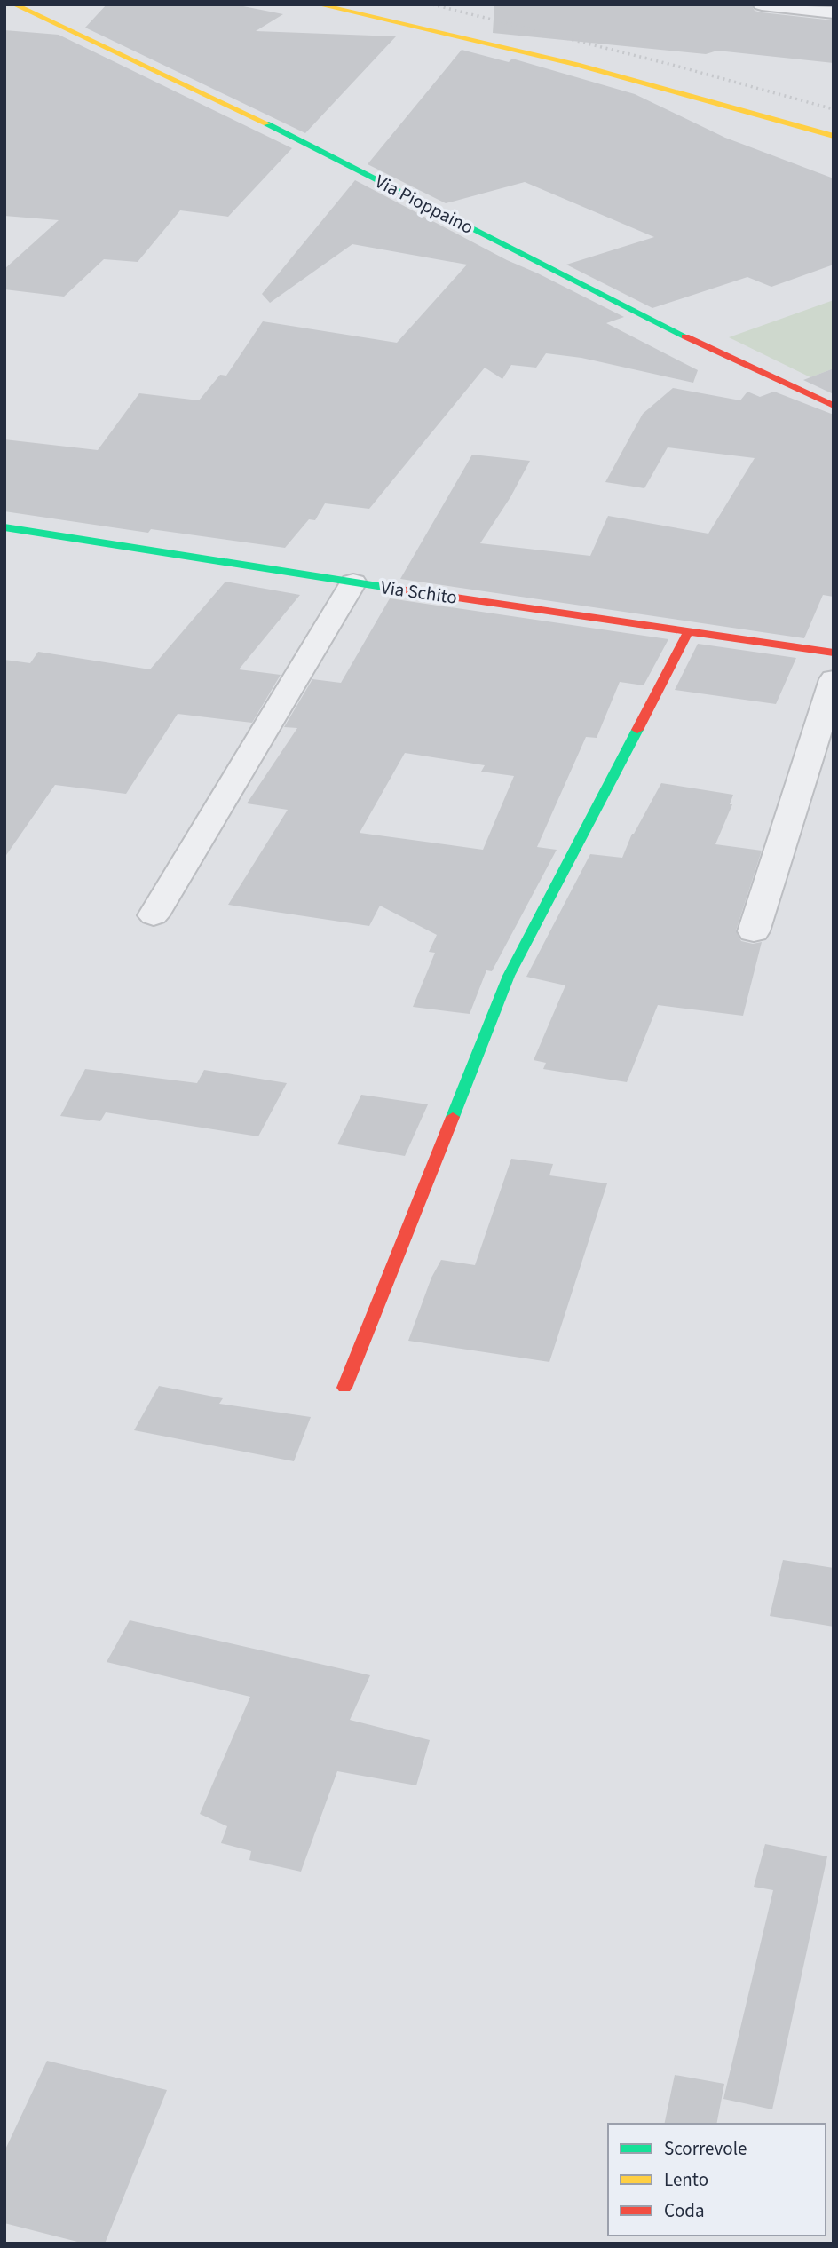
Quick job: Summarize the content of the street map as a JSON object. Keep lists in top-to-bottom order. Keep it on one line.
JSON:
{"streets":{"main road":["Via Pioppaino","Via Schito"]},"legend":["Scorrevole","Lento","Coda"]}
